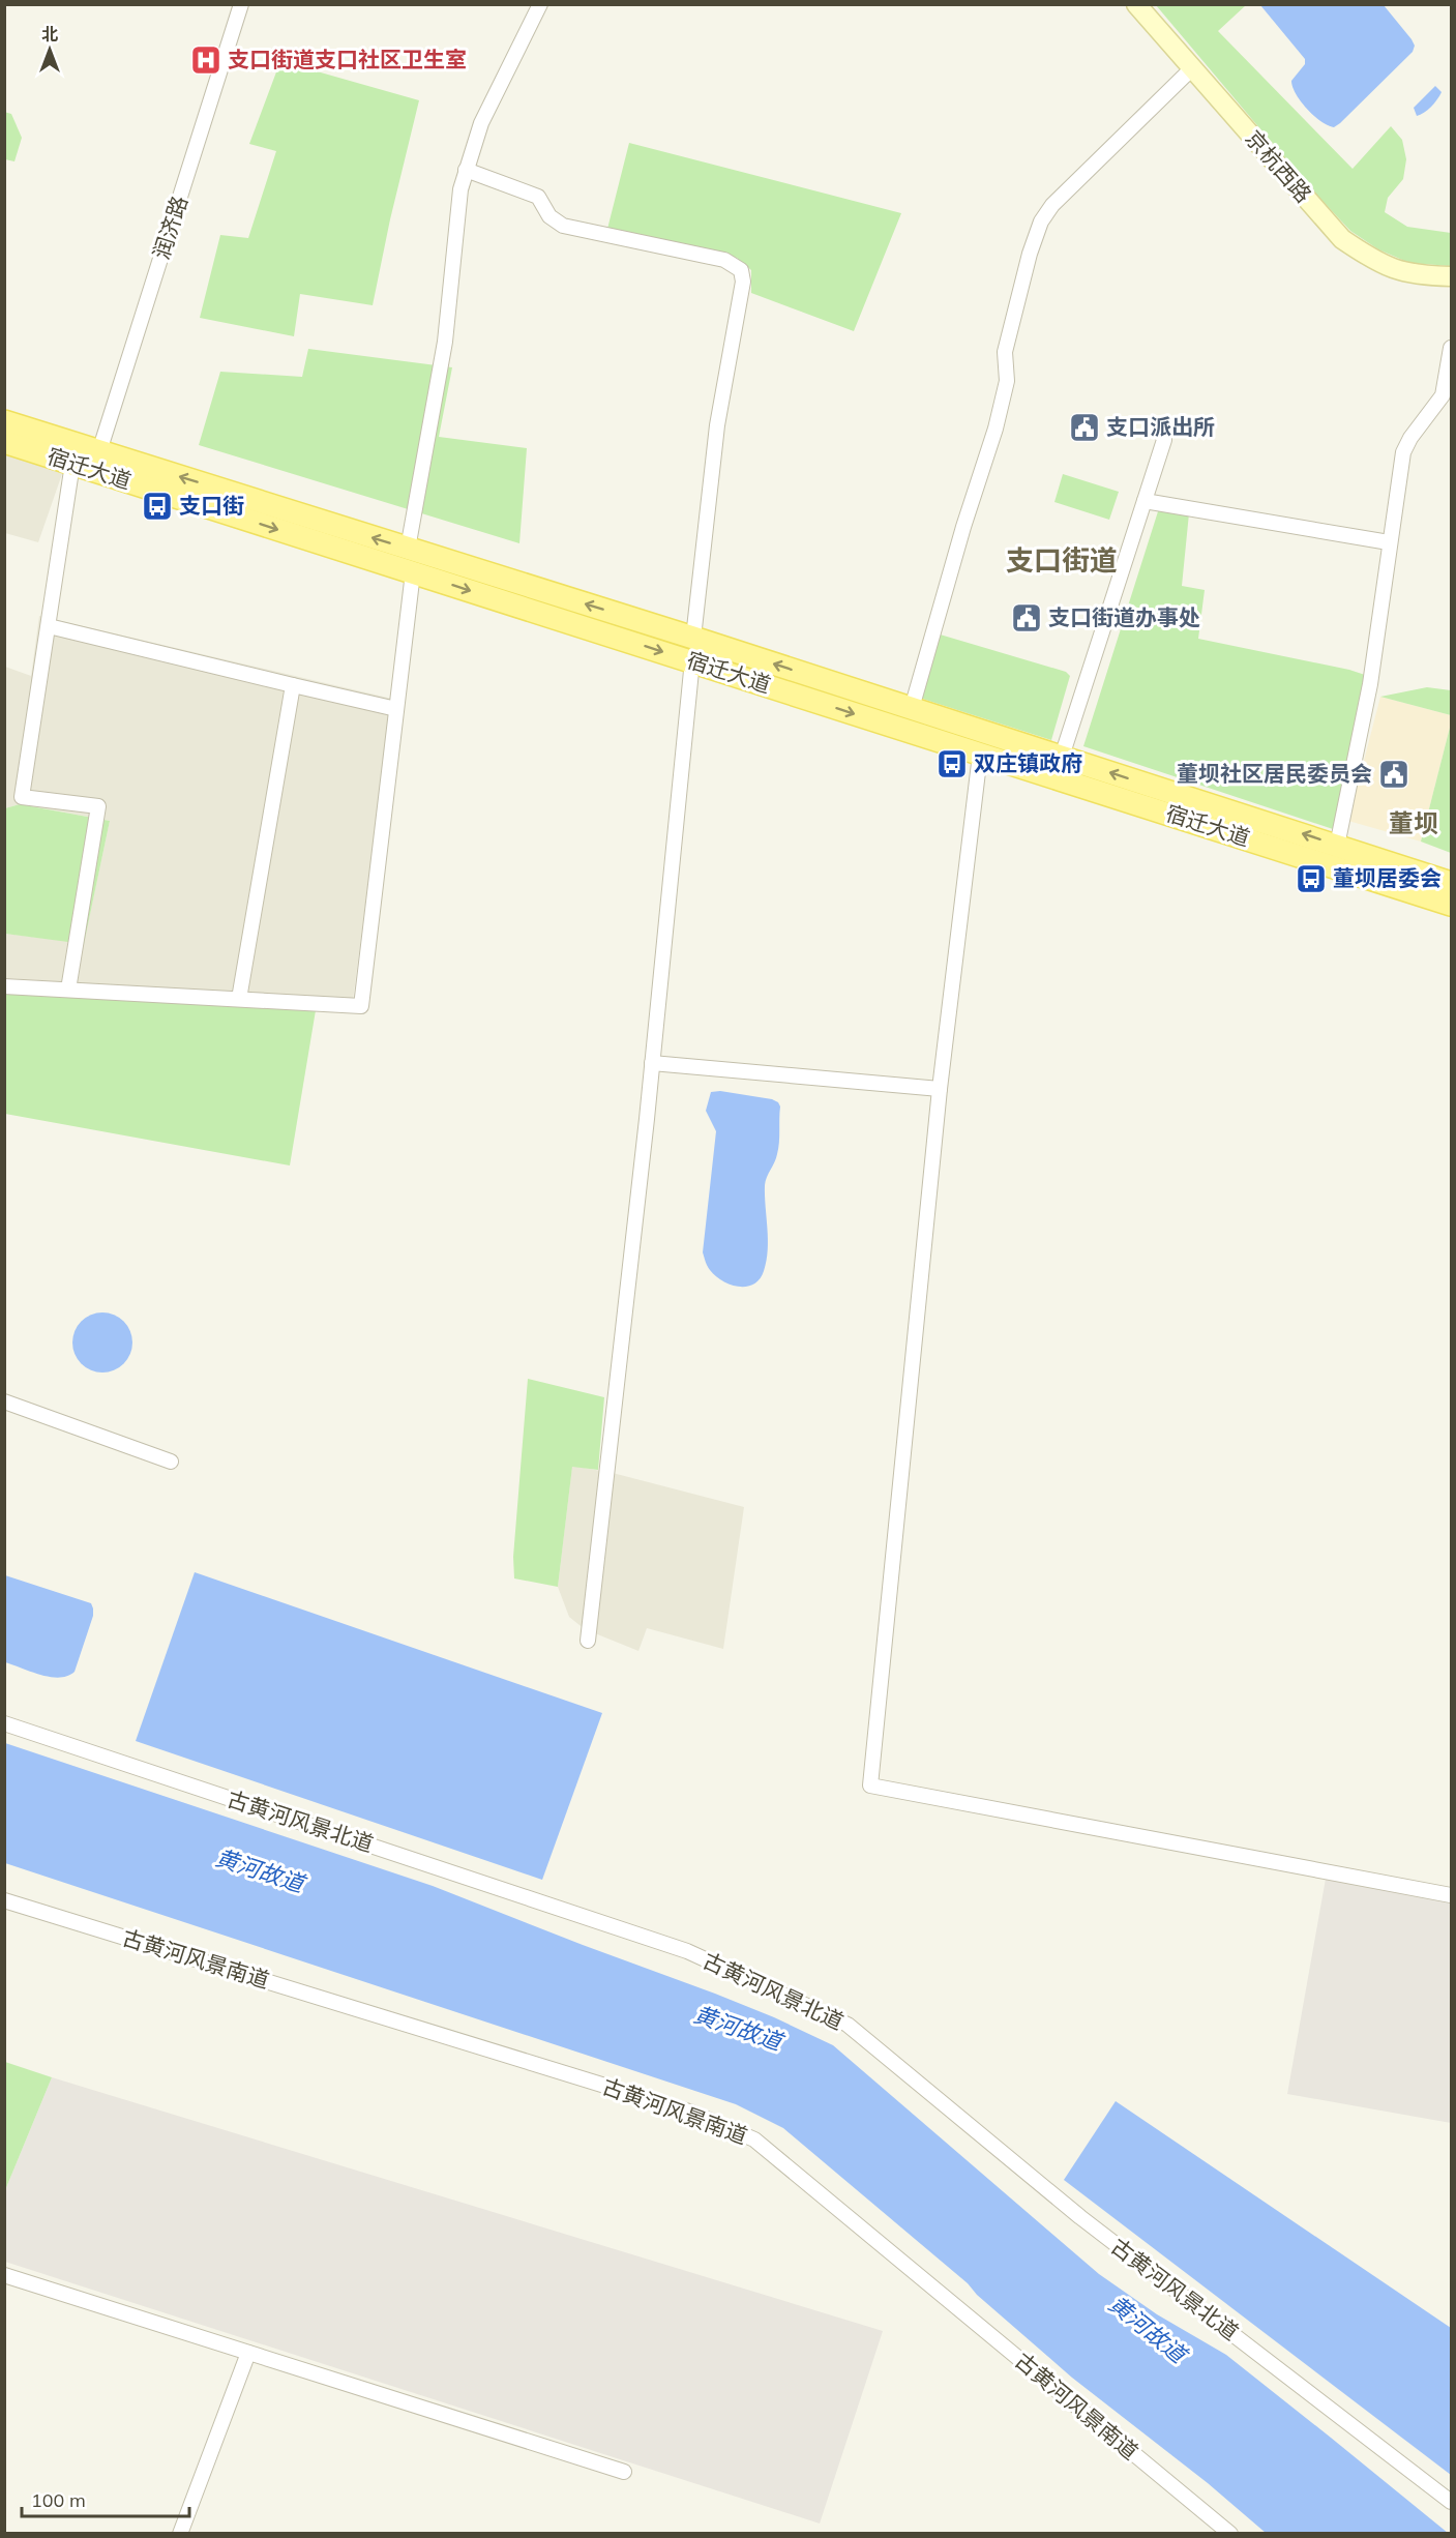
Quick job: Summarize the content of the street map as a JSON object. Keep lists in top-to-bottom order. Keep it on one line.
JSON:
{"streets":{"main road":["京杭西路","宿迁大道"],"street":["润济路","古黄河风景北道","古黄河风景南道"]},"crossings":[["润济路","宿迁大道"]],"districts":["支口街道","董坝"],"water":["黄河故道"],"places":{"hospital":["支口街道支口社区卫生室"],"public building":["支口派出所","支口街道办事处","董坝社区居民委员会"],"bus stop":["支口街","双庄镇政府","董坝居委会"]},"scale_bar":"100 m","north":"top"}
